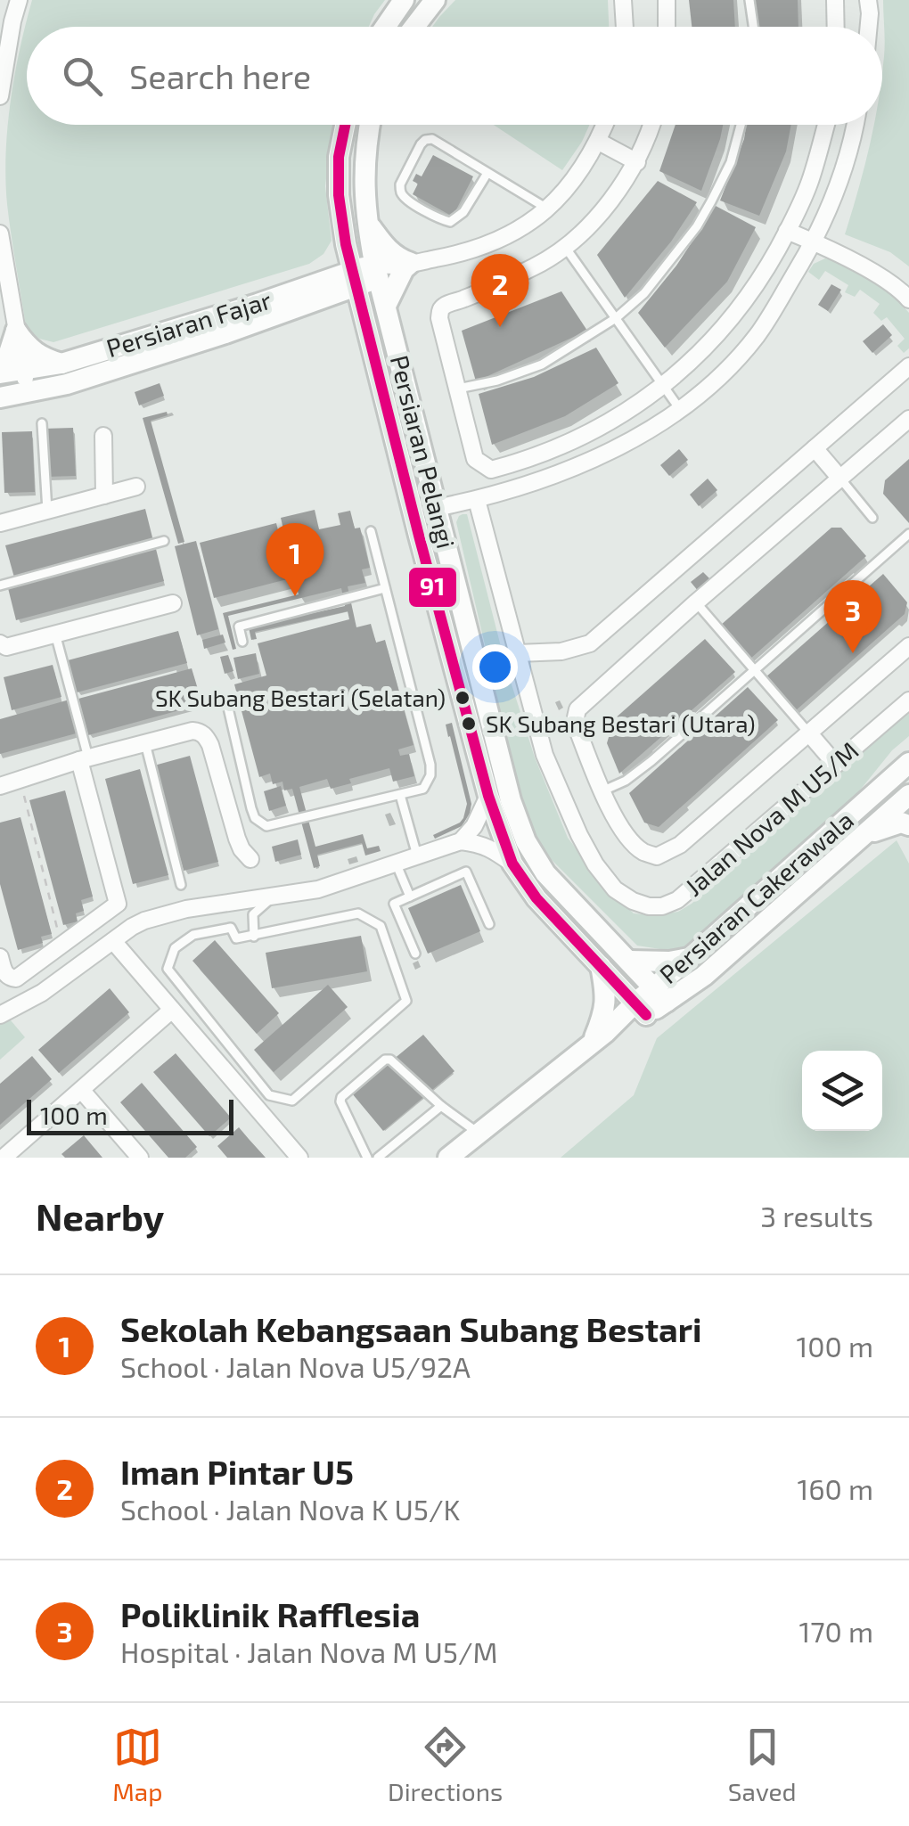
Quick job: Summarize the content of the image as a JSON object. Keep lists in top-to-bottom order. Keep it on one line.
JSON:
{"streets":{"street":["Persiaran Fajar","Persiaran Pelangi","Jalan Nova M U5/M","Persiaran Cakerawala"]},"crossings":[["Persiaran Pelangi","Persiaran Cakerawala"]],"places":["SK Subang Bestari (Selatan)","SK Subang Bestari (Utara)"],"lines":["transit line 91"],"scale_bar":"100 m","page":{"search":"Search here","pins":["2","1","3"],"scale":"100 m","heading":["Nearby","3 results"],"list":[{"mark":"1","name":"Sekolah Kebangsaan Subang Bestari","note":"School · Jalan Nova U5/92A","value":"100 m"},{"mark":"2","name":"Iman Pintar U5","note":"School · Jalan Nova K U5/K","value":"160 m"},{"mark":"3","name":"Poliklinik Rafflesia","note":"Hospital · Jalan Nova M U5/M","value":"170 m"}],"nav":["Map","Directions","Saved"]}}
